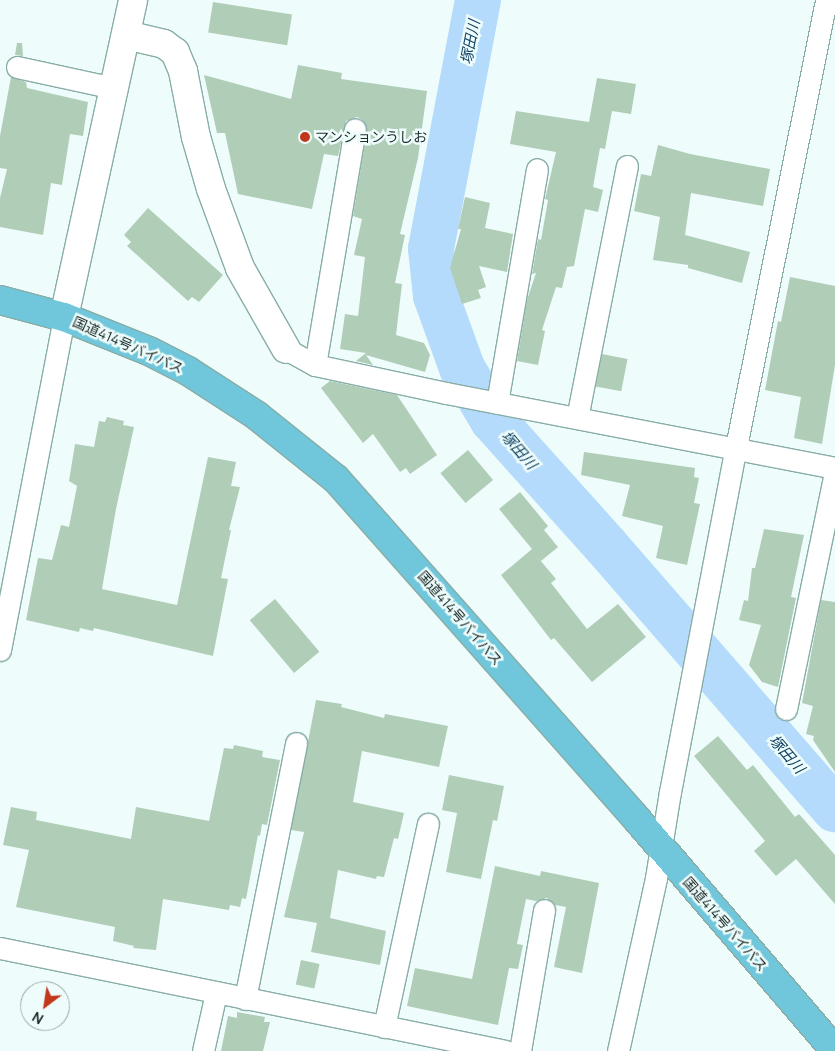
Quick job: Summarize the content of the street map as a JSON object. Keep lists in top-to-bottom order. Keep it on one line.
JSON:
{"streets":{"highway":["国道414号バイパス"]},"water":["塚田川"],"places":["マンションうしお"],"north":"bottom left"}
